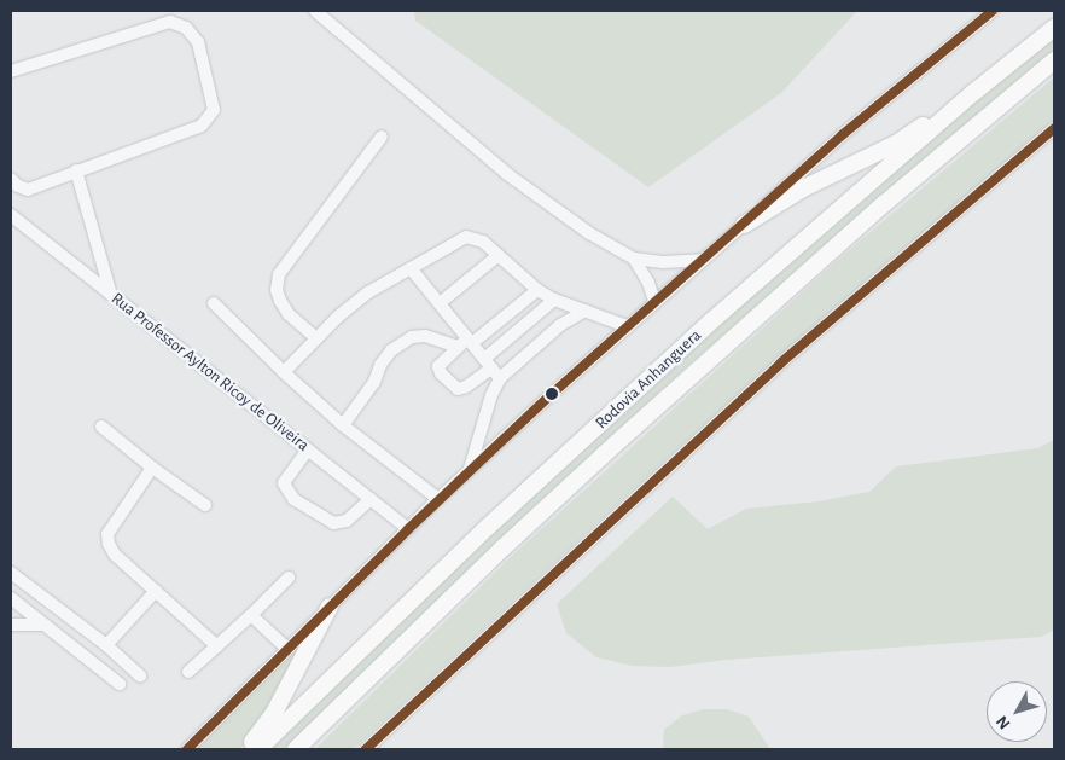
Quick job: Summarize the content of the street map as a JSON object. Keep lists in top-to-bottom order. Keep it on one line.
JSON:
{"streets":{"highway":["Rodovia Anhanguera"],"street":["Rua Professor Aylton Ricoy de Oliveira"]},"north":"bottom left"}
